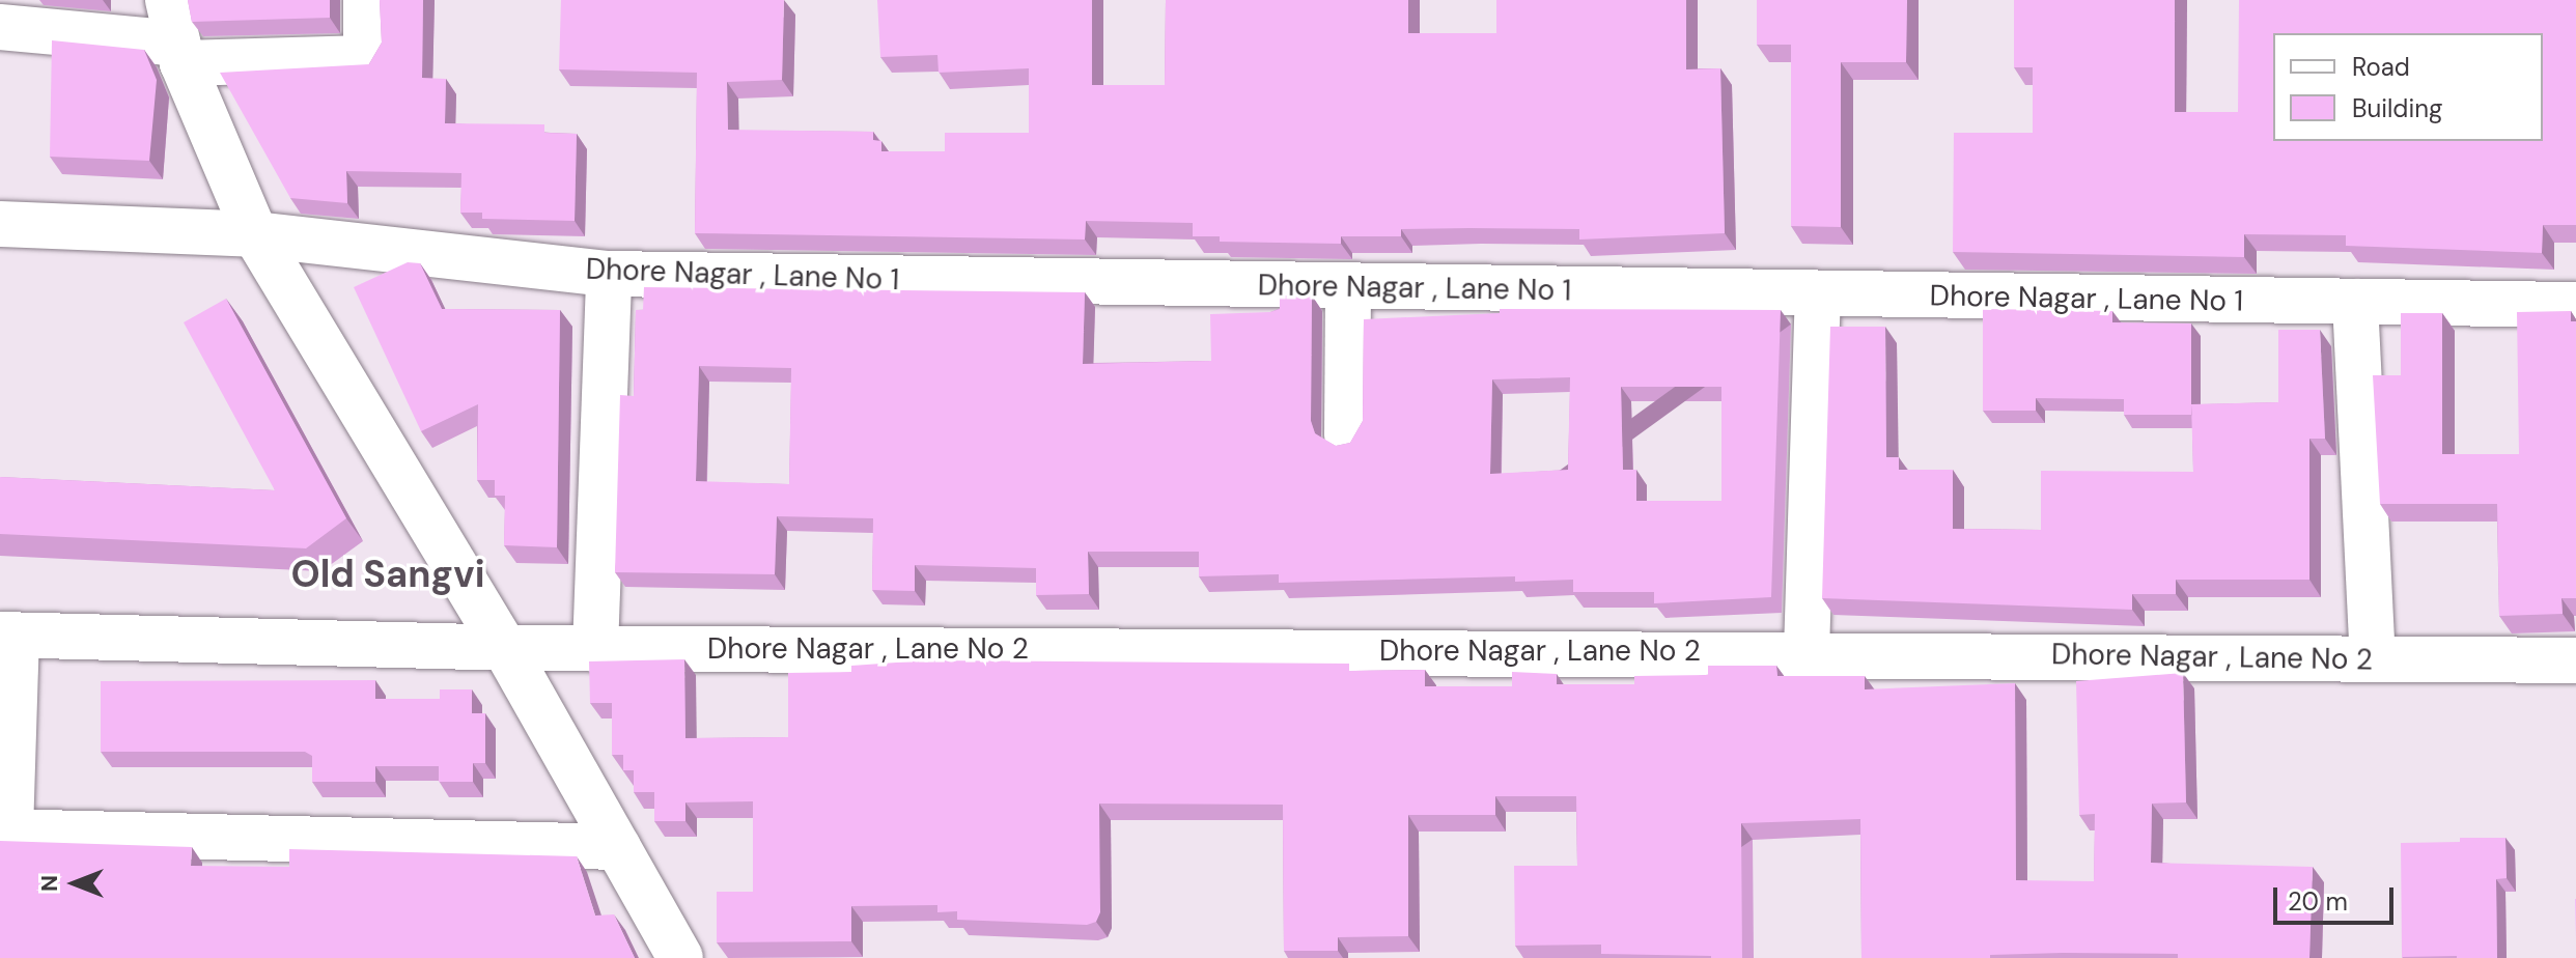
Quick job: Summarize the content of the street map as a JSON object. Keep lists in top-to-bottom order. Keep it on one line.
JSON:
{"streets":{"street":["Dhore Nagar , Lane No 1","Dhore Nagar , Lane No 2"]},"districts":["Old Sangvi"],"legend":["Road","Building"],"scale_bar":"20 m","north":"left"}
